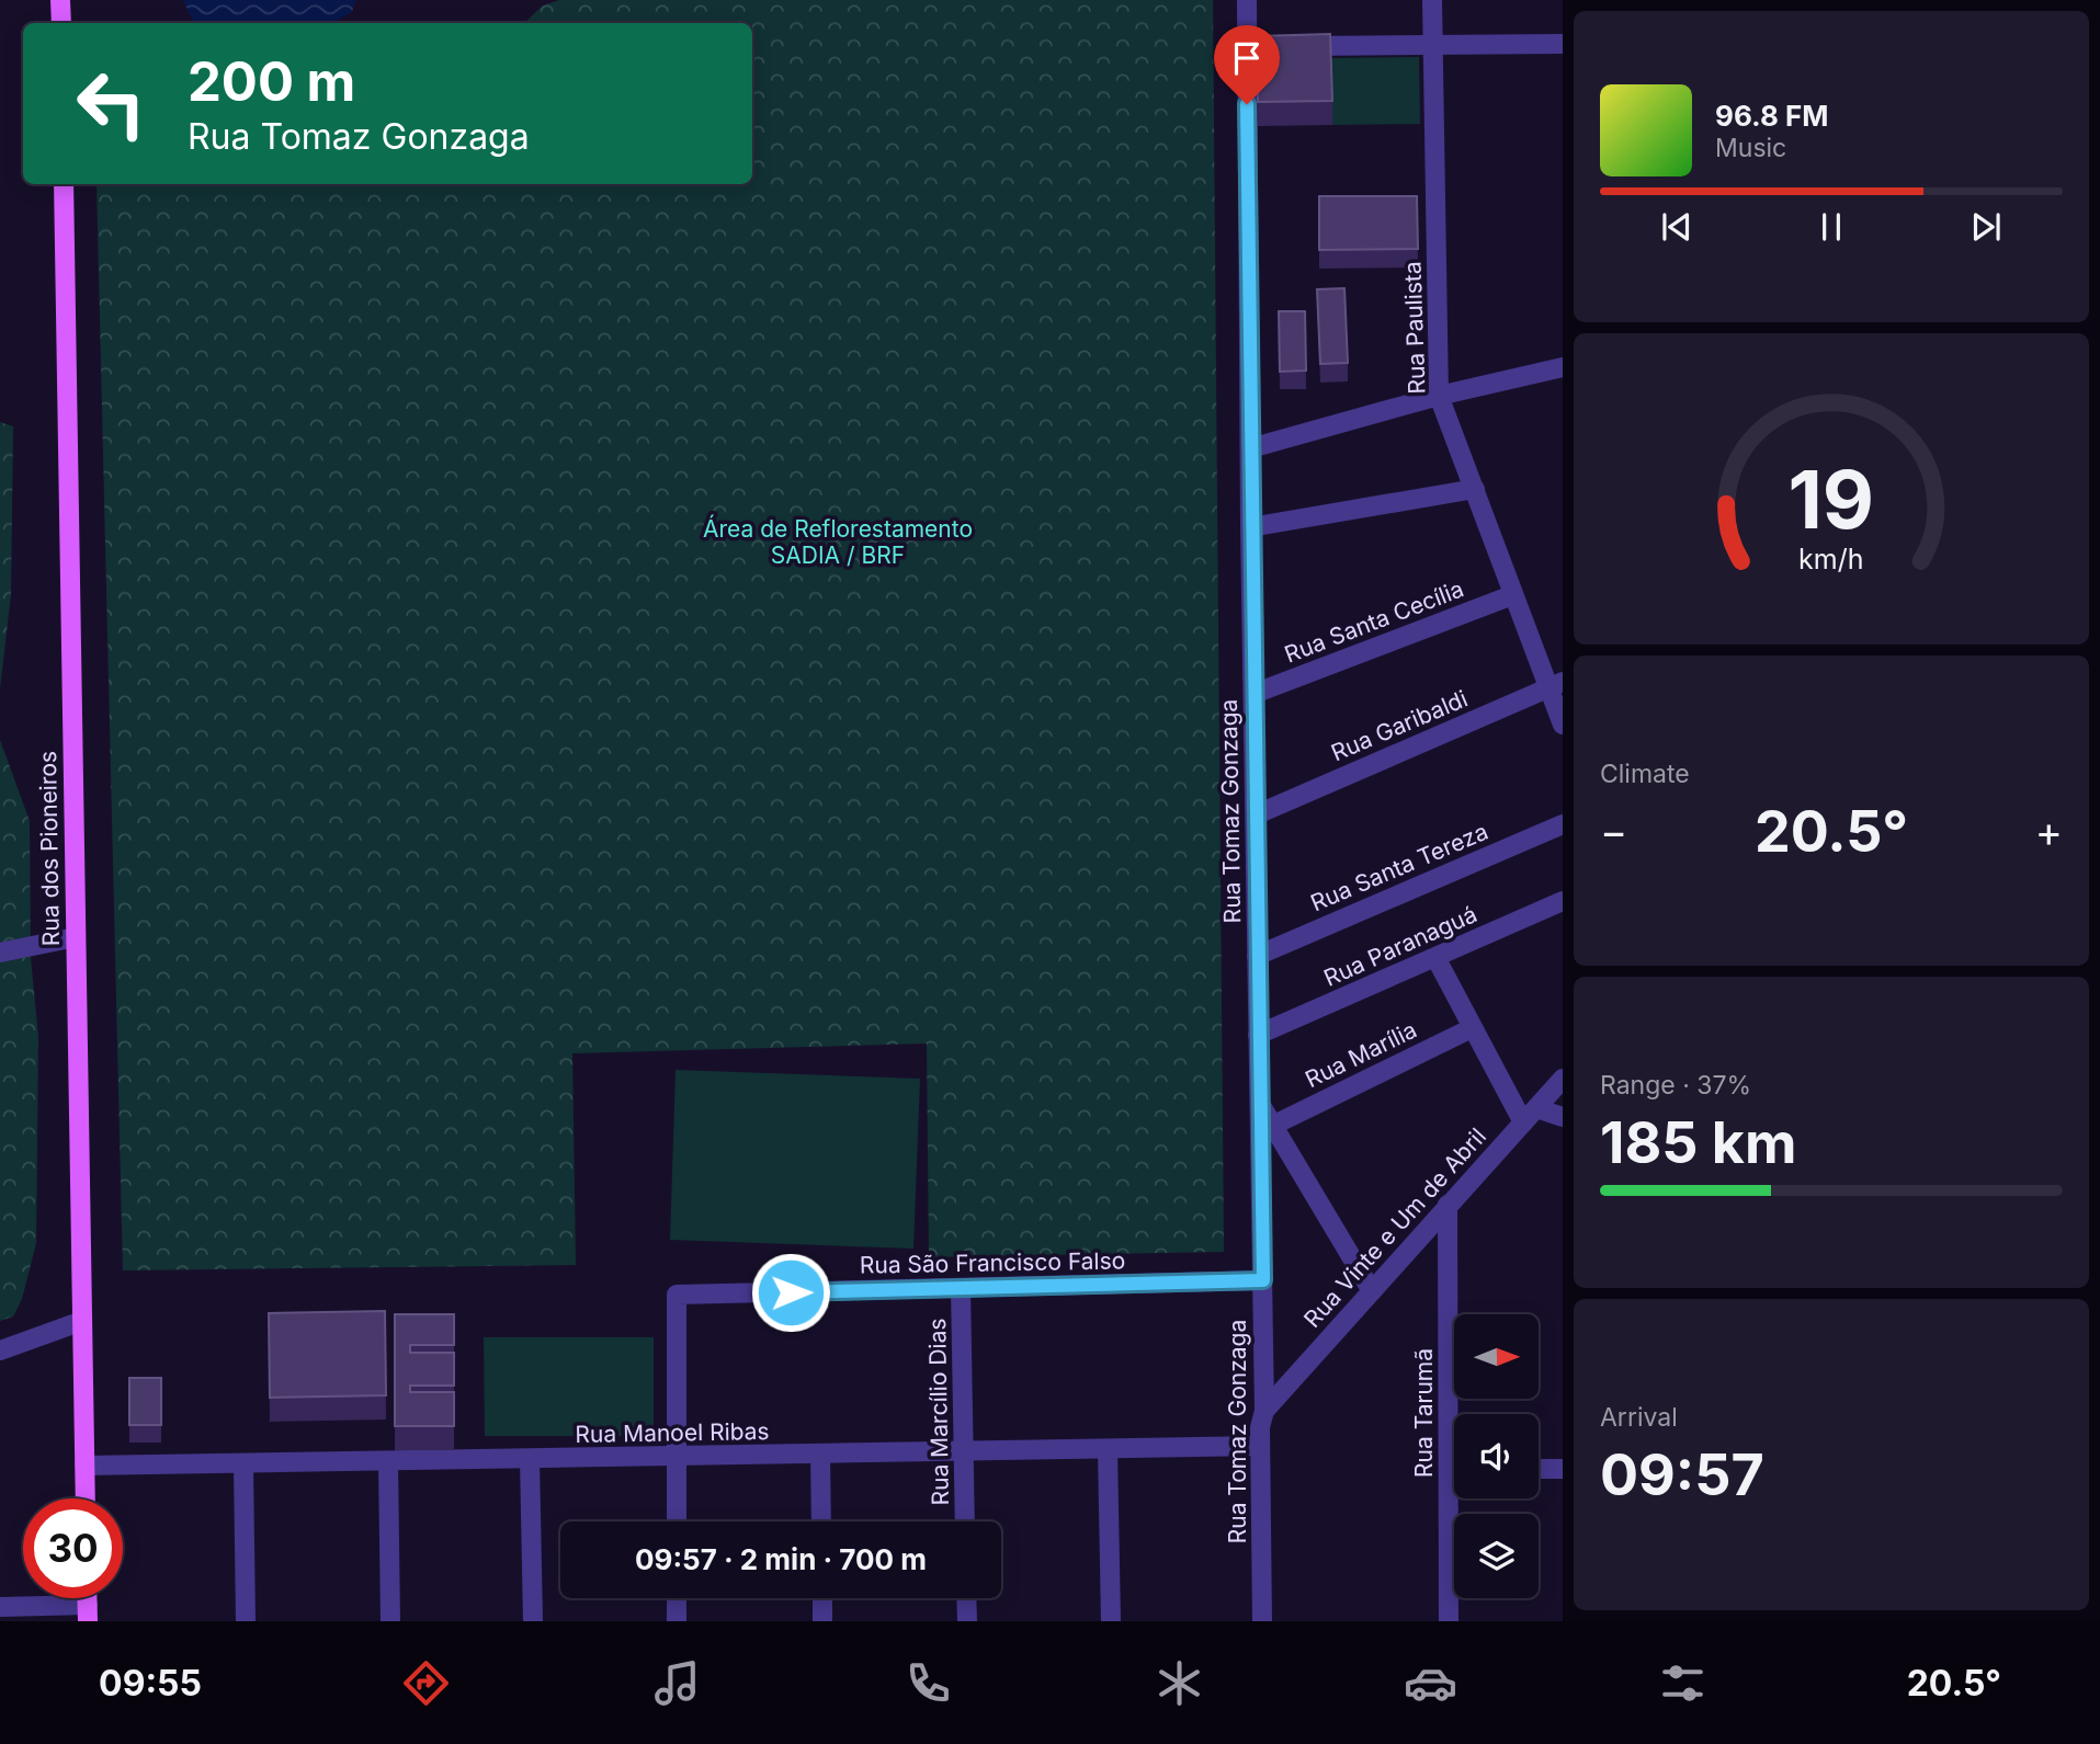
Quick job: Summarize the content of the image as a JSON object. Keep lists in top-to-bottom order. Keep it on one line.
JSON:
{"streets":{"main road":["Rua dos Pioneiros"],"street":["Rua Paulista","Rua Santa Cecília","Rua Garibaldi","Rua Tomaz Gonzaga","Rua Santa Tereza","Rua Paranaguá","Rua Marília","Rua Vinte e Um de Abril","Rua São Francisco Falso","Rua Marcílio Dias","Rua Tarumã","Rua Manoel Ribas"]},"crossings":[["Rua Paulista","Rua Santa Cecília"],["Rua Paulista","Rua Garibaldi"],["Rua Santa Cecília","Rua Tomaz Gonzaga"],["Rua Garibaldi","Rua Tomaz Gonzaga"],["Rua Tomaz Gonzaga","Rua Santa Tereza"],["Rua Tomaz Gonzaga","Rua Paranaguá"],["Rua Tomaz Gonzaga","Rua Vinte e Um de Abril"],["Rua Tomaz Gonzaga","Rua São Francisco Falso"],["Rua Tomaz Gonzaga","Rua Manoel Ribas"],["Rua dos Pioneiros","Rua Manoel Ribas"],["Rua Vinte e Um de Abril","Rua Tarumã"],["Rua São Francisco Falso","Rua Marcílio Dias"],["Rua São Francisco Falso","Rua Manoel Ribas"],["Rua Marcílio Dias","Rua Manoel Ribas"]],"parks":["Área de Reflorestamento SADIA / BRF"],"north":"right","page":{"turn":["200 m","Rua Tomaz Gonzaga"],"song":["96.8 FM","Music"],"tile":["Climate",["Range · 37%","185 km"],["Arrival","09:57"]],"heat":["−","20.5°","+"],"limit":"30","trip":"09:57 · 2 min · 700 m","tabs":["09:55","20.5°"],"gauge":["19","km/h"]}}
